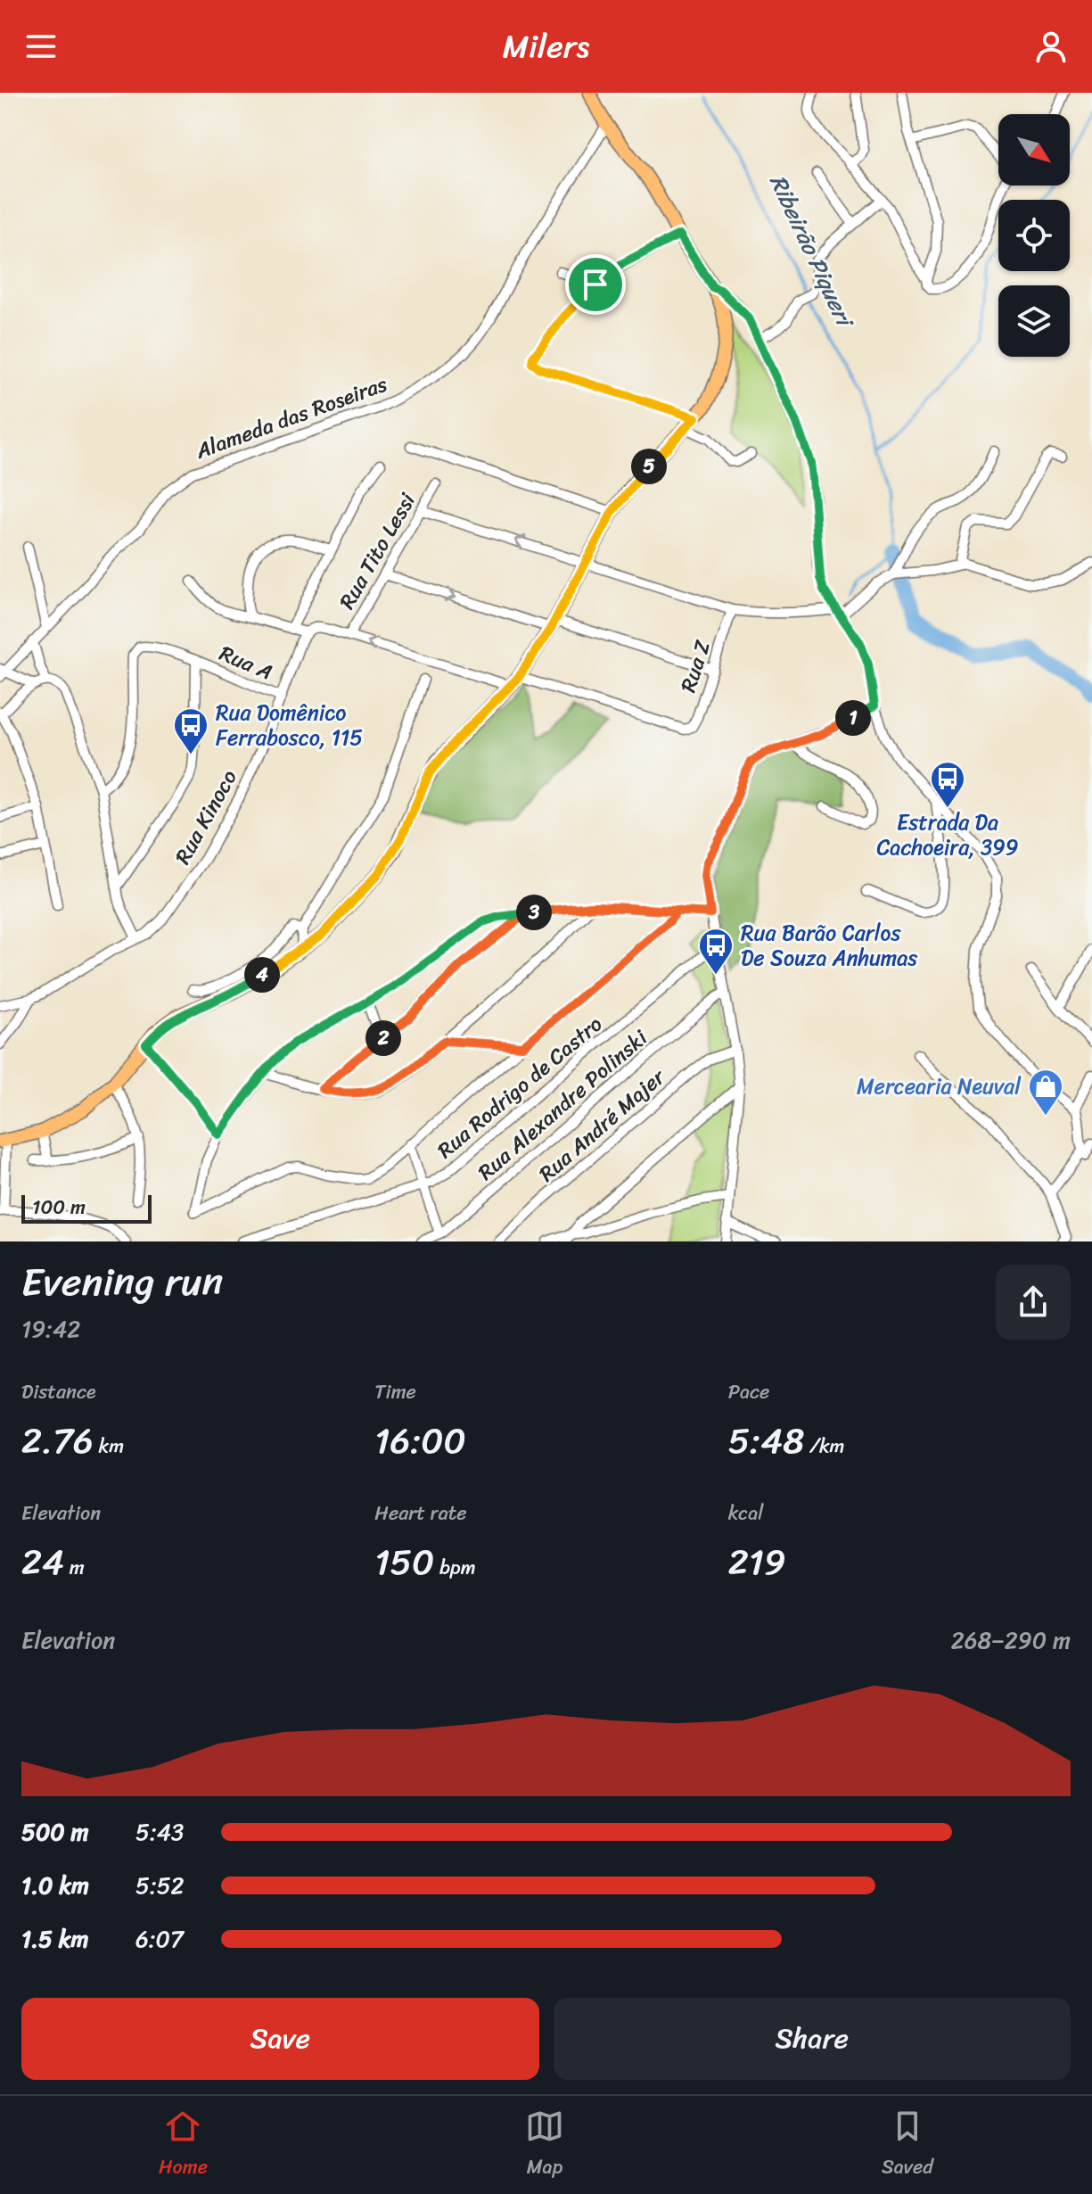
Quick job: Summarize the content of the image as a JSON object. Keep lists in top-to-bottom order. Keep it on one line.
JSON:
{"streets":{"street":["Alameda das Roseiras","Rua Tito Lessi","Rua A","Rua Z","Rua Kinoco","Rua Rodrigo de Castro","Rua Alexandre Polinski","Rua André Majer"]},"crossings":[["Rua A","Rua Kinoco"]],"water":["Ribeirão Piqueri"],"places":{"bus stop":["Rua Domênico Ferrabosco, 115","Estrada Da Cachoeira, 399","Rua Barão Carlos De Souza Anhumas"],"shop":["Mercearia Neuval"]},"scale_bar":"100 m","north":"bottom right","page":{"header":"Milers","pins":["5","1","3","4","2"],"scale":"100 m","heading":["Evening run","19:42"],"stats":[["Distance","2.76 km"],["Time","16:00"],["Pace","5:48 /km"],["Elevation","24 m"],["Heart rate","150 bpm"],["kcal","219"]],"chart":["Elevation","268–290 m"],"list":[{"name":"500 m","note":"5:43"},{"name":"1.0 km","note":"5:52"},{"name":"1.5 km","note":"6:07"}],"buttons":["Save","Share"],"tabs":["Home","Map","Saved"]}}
